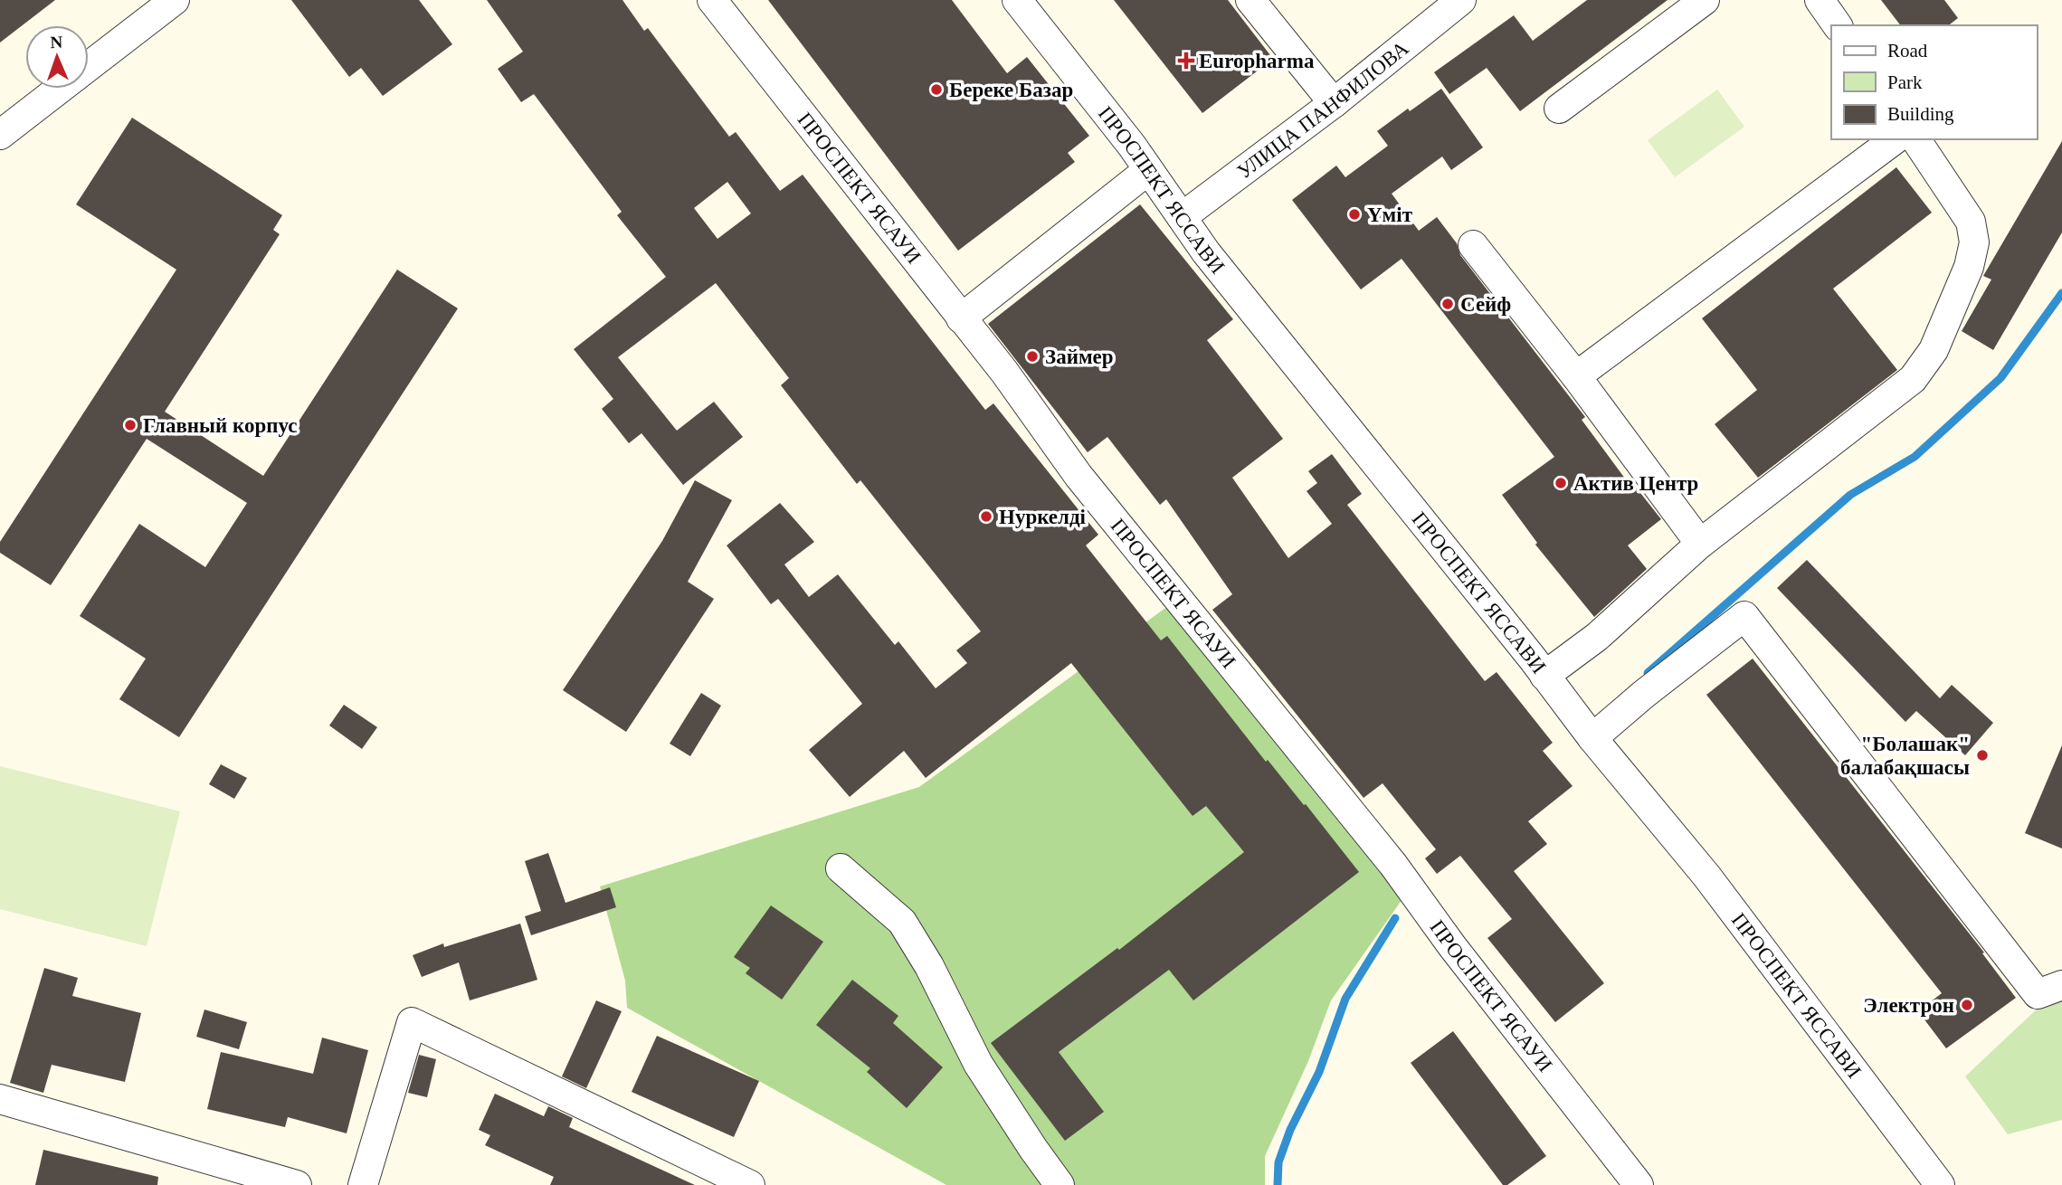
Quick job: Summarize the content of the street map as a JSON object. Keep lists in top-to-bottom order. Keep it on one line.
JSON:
{"streets":{"street":["УЛИЦА ПАНФИЛОВА","ПРОСПЕКТ ЯСАУИ","ПРОСПЕКТ ЯССАВИ"]},"crossings":[["УЛИЦА ПАНФИЛОВА","ПРОСПЕКТ ЯССАВИ"]],"places":{"health":["Europharma"],"other":["Береке Базар","Үміт","Сейф","Займер","Главный корпус","Актив Центр","Нуркелді","\"Болашак\" балабақшасы","Электрон"]},"legend":["Road","Park","Building"],"north":"top"}
